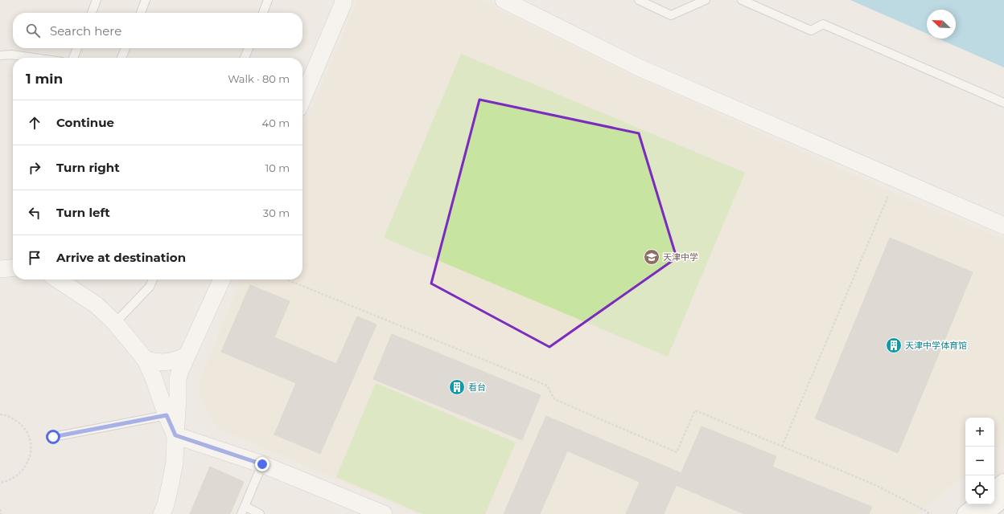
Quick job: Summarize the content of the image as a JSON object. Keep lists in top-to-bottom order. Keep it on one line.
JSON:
{"places":{"school or university":["天津中学"],"building":["天津中学体育馆","看台"]},"north":"top left","page":{"search":"Search here","heading":["1 min","Walk · 80 m"],"list":[["Continue","40 m"],["Turn right","10 m"],["Turn left","30 m"],"Arrive at destination"],"map_buttons":["+","−"]}}
